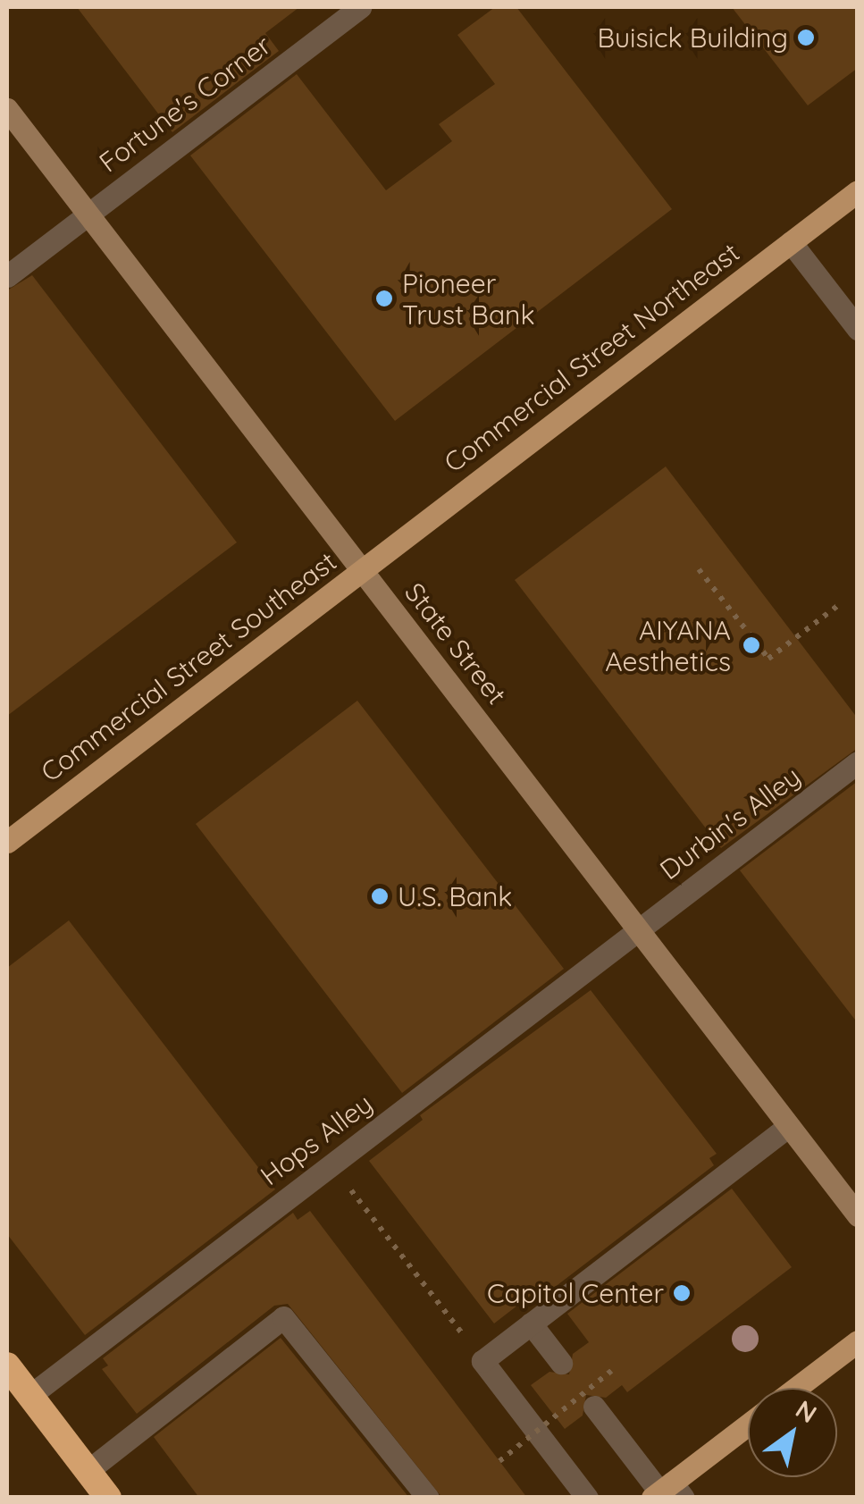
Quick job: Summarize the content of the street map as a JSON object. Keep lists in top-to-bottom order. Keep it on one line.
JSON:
{"streets":{"main road":["Commercial Street Northeast","State Street","Commercial Street Southeast"],"lane":["Fortune's Corner","Durbin's Alley","Hops Alley"]},"crossings":[["Fortune's Corner","State Street"],["Commercial Street Northeast","State Street"],["Commercial Street Northeast","Commercial Street Southeast"],["State Street","Commercial Street Southeast"],["State Street","Durbin's Alley"],["State Street","Hops Alley"],["Durbin's Alley","Hops Alley"]],"places":["Buisick Building","Pioneer Trust Bank","AIYANA Aesthetics","U.S. Bank","Capitol Center"],"north":"top right"}
